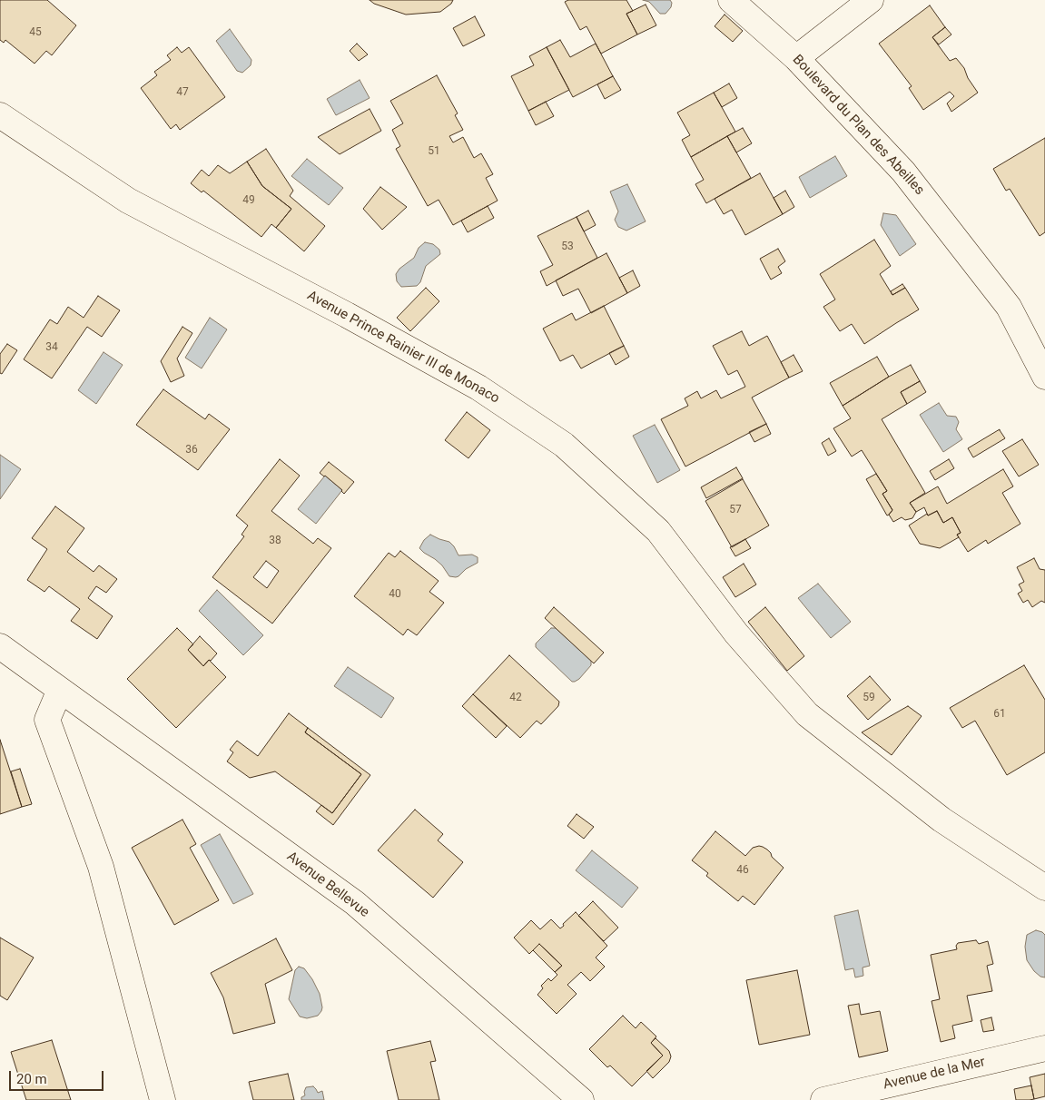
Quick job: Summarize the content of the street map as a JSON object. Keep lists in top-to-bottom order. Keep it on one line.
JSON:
{"streets":{"street":["Boulevard du Plan des Abeilles","Avenue Prince Rainier III de Monaco","Avenue Bellevue","Avenue de la Mer"]},"house_numbers":["45","47","51","49","53","34","36","57","38","40","42","59","61","46"],"scale_bar":"20 m"}
